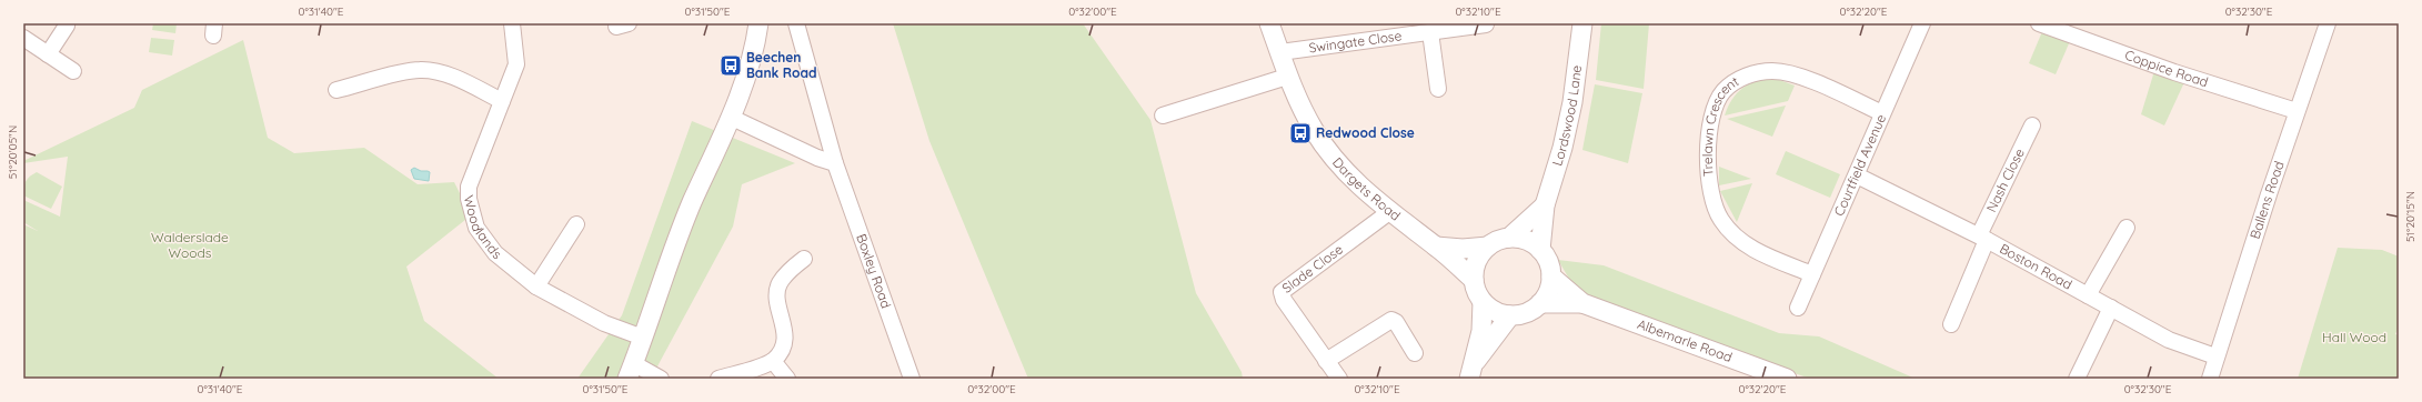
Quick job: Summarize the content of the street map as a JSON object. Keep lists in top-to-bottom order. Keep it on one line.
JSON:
{"streets":{"street":["Swingate Close","Coppice Road","Lordswood Lane","Trelawn Crescent","Courtfield Avenue","Nash Close","Dargets Road","Ballens Road","Woodlands","Boston Road","Slade Close","Boxley Road","Albemarle Road"]},"crossings":[["Swingate Close","Dargets Road"],["Coppice Road","Ballens Road"],["Lordswood Lane","Dargets Road"],["Lordswood Lane","Albemarle Road"],["Trelawn Crescent","Courtfield Avenue"],["Courtfield Avenue","Boston Road"],["Nash Close","Boston Road"],["Dargets Road","Slade Close"],["Dargets Road","Albemarle Road"],["Ballens Road","Boston Road"]],"parks":["Walderslade Woods","Hall Wood"],"places":{"bus stop":["Beechen Bank Road","Redwood Close"]},"coordinates":["0°31'40\"E","0°31'50\"E","0°32'00\"E","0°32'10\"E","0°32'20\"E","0°32'30\"E","51°20'05\"N","51°20'15\"N"]}
